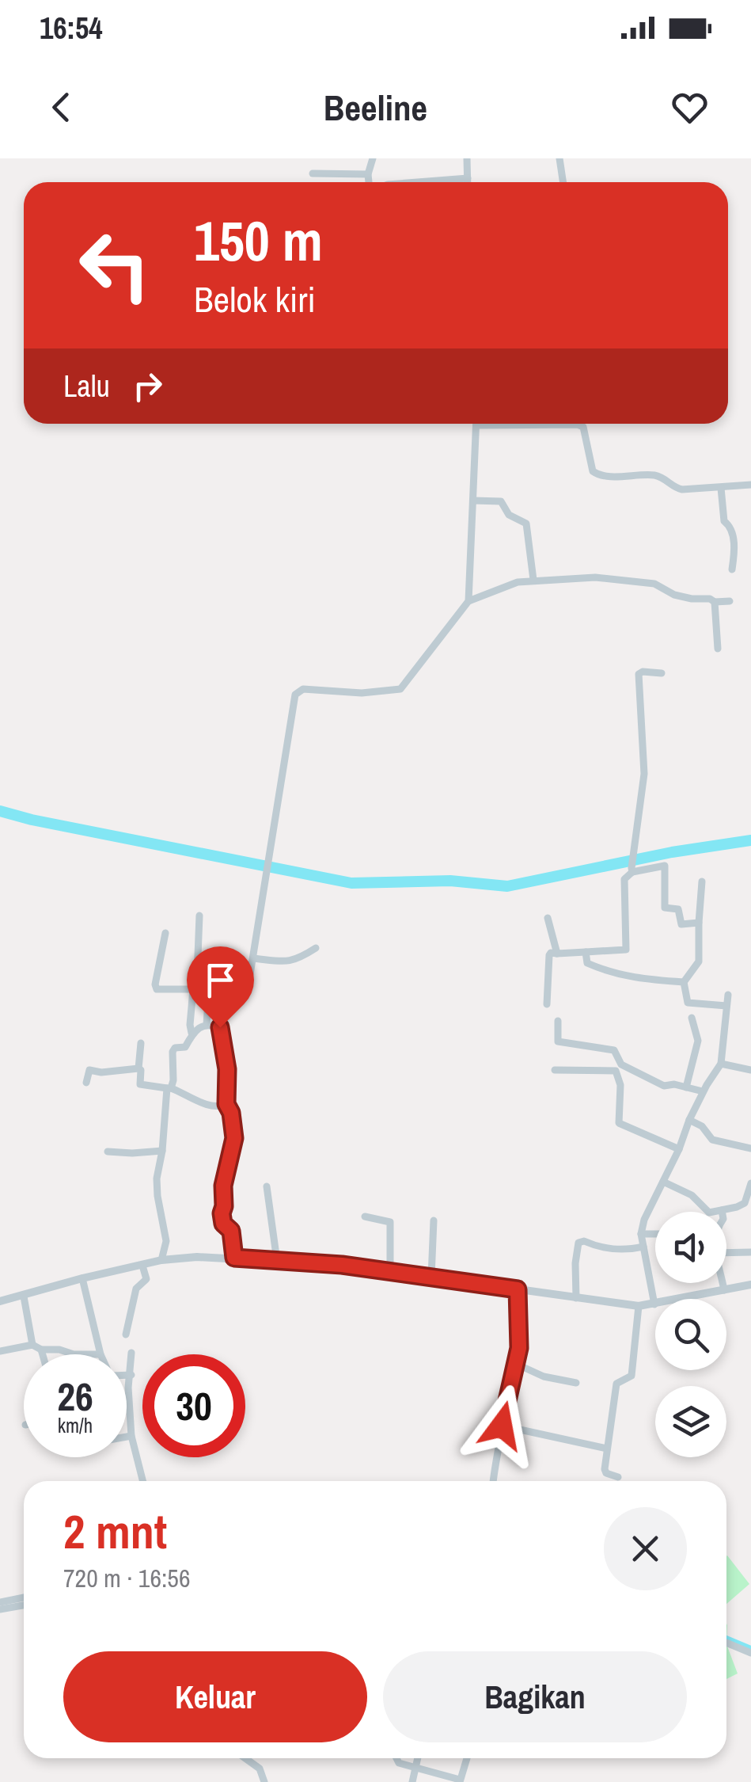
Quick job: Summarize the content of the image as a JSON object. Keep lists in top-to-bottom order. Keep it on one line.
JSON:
{"page":{"status":"16:54","header":"Beeline","turn":["150 m","Belok kiri"],"then":"Lalu","speed":"26 km/h","limit":"30","heading":["2 mnt","720 m · 16:56"],"buttons":["Keluar","Bagikan"]}}
